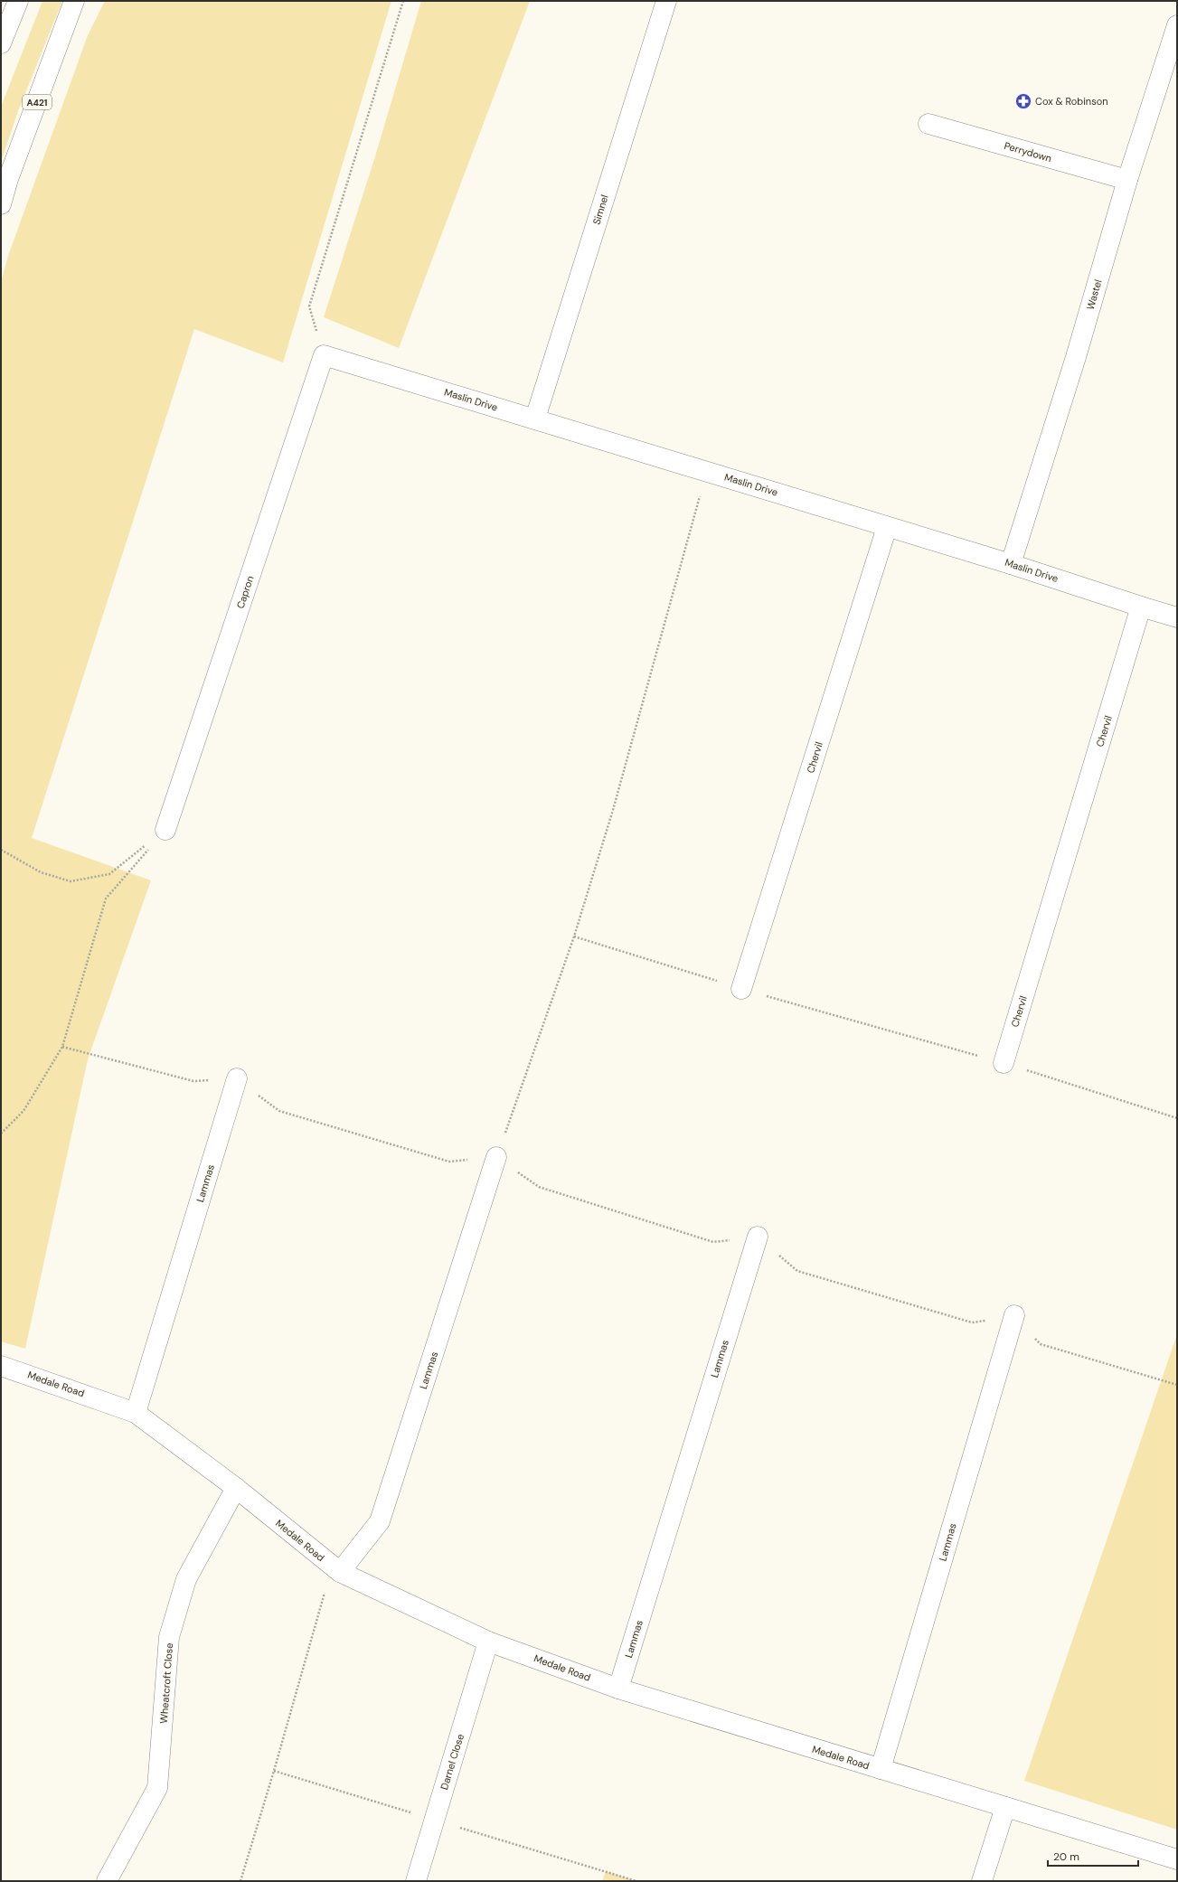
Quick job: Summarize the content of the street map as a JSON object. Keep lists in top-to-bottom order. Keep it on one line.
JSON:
{"streets":{"main road":["A421","Perrydown","Simnel","Wastel","Maslin Drive","Capron","Chervil","Lammas","Medale Road","Wheatcroft Close","Darnel Close"]},"crossings":[["Perrydown","Wastel"],["Simnel","Maslin Drive"],["Wastel","Maslin Drive"],["Maslin Drive","Capron"],["Maslin Drive","Chervil"],["Lammas","Medale Road"],["Medale Road","Wheatcroft Close"],["Medale Road","Darnel Close"]],"places":{"pharmacy":["Cox & Robinson"]},"scale_bar":"20 m"}
